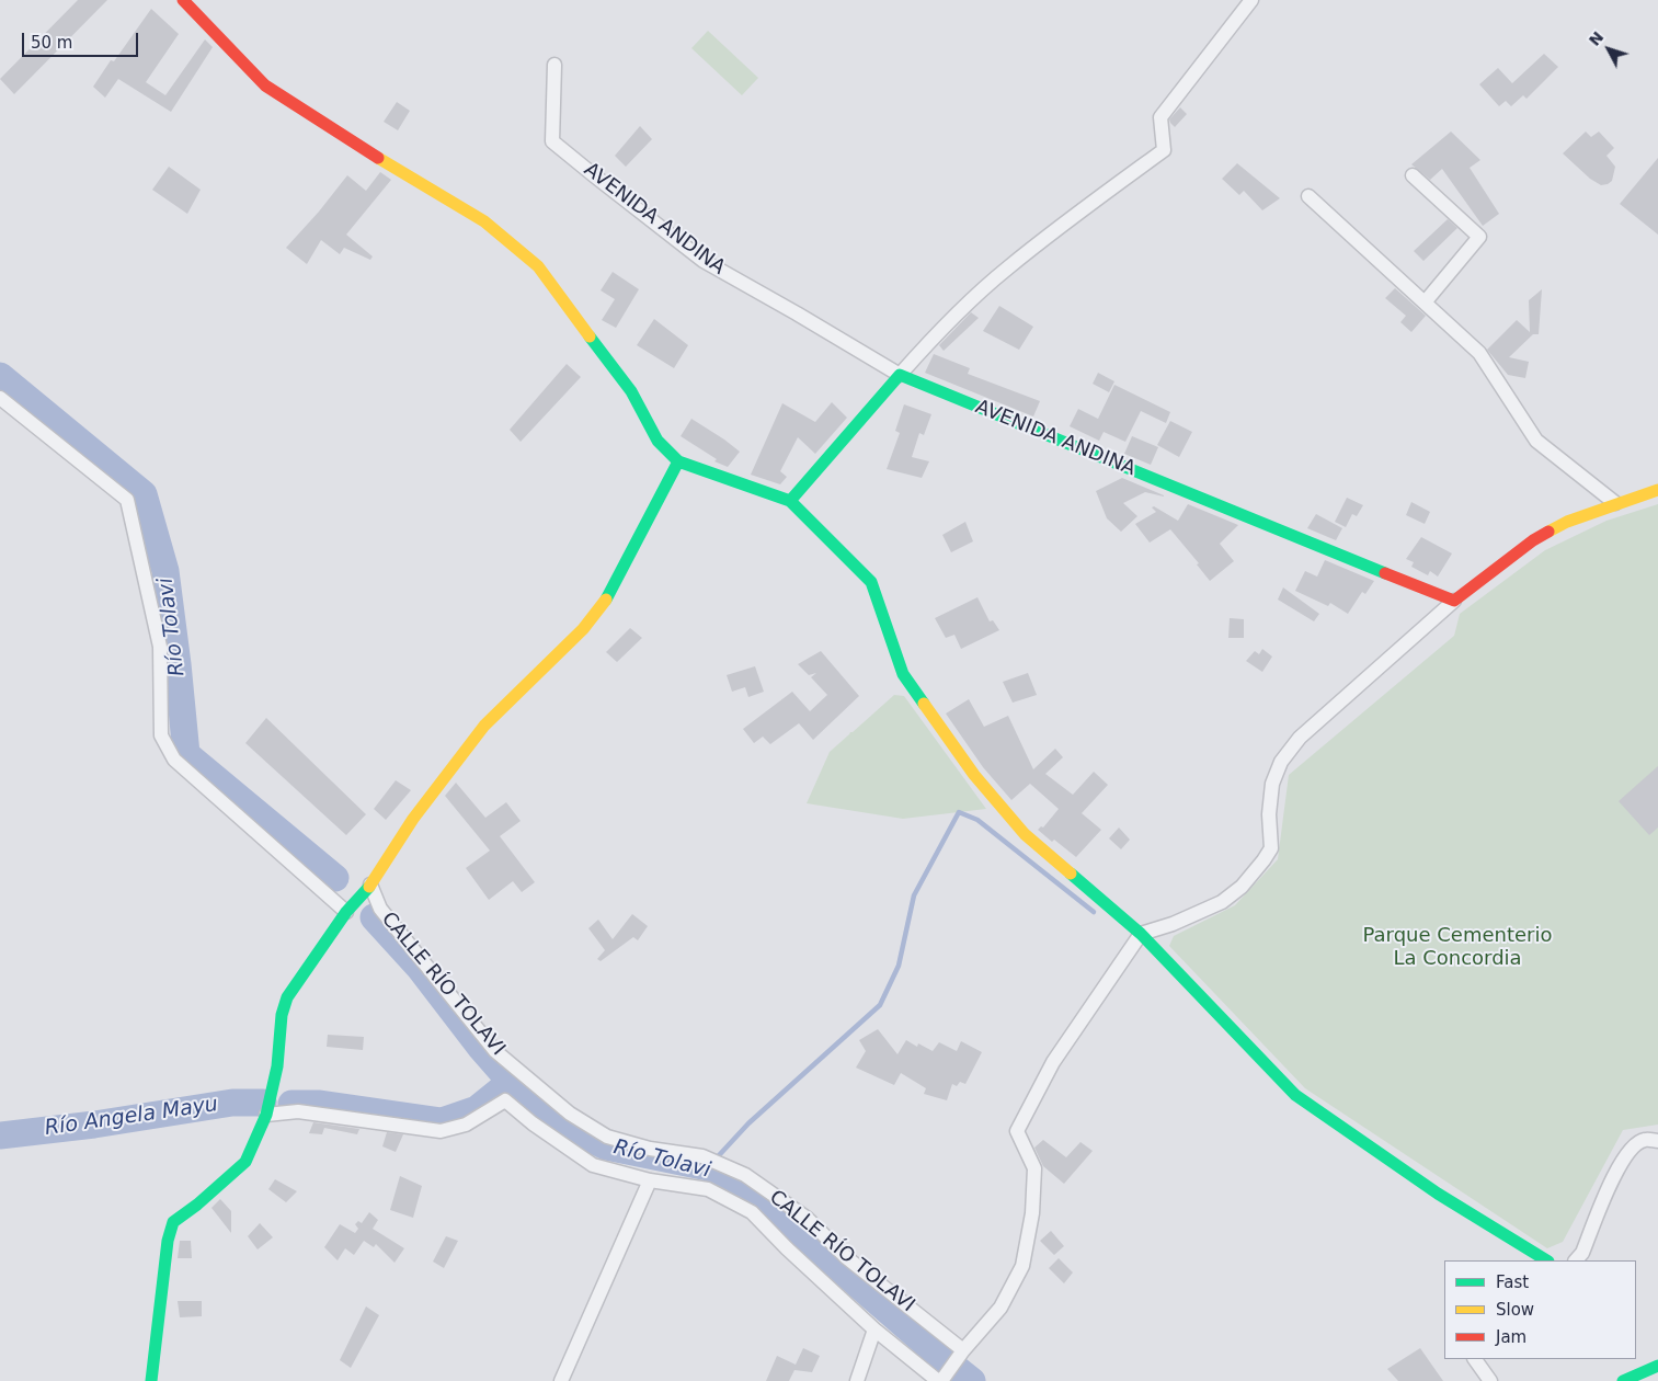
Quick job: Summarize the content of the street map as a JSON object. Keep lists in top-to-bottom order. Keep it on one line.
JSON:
{"streets":{"street":["AVENIDA ANDINA","CALLE RÍO TOLAVI"]},"water":["Río Tolavi","Río Angela Mayu"],"parks":["Parque Cementerio La Concordia"],"legend":["Fast","Slow","Jam"],"scale_bar":"50 m","north":"top left"}
